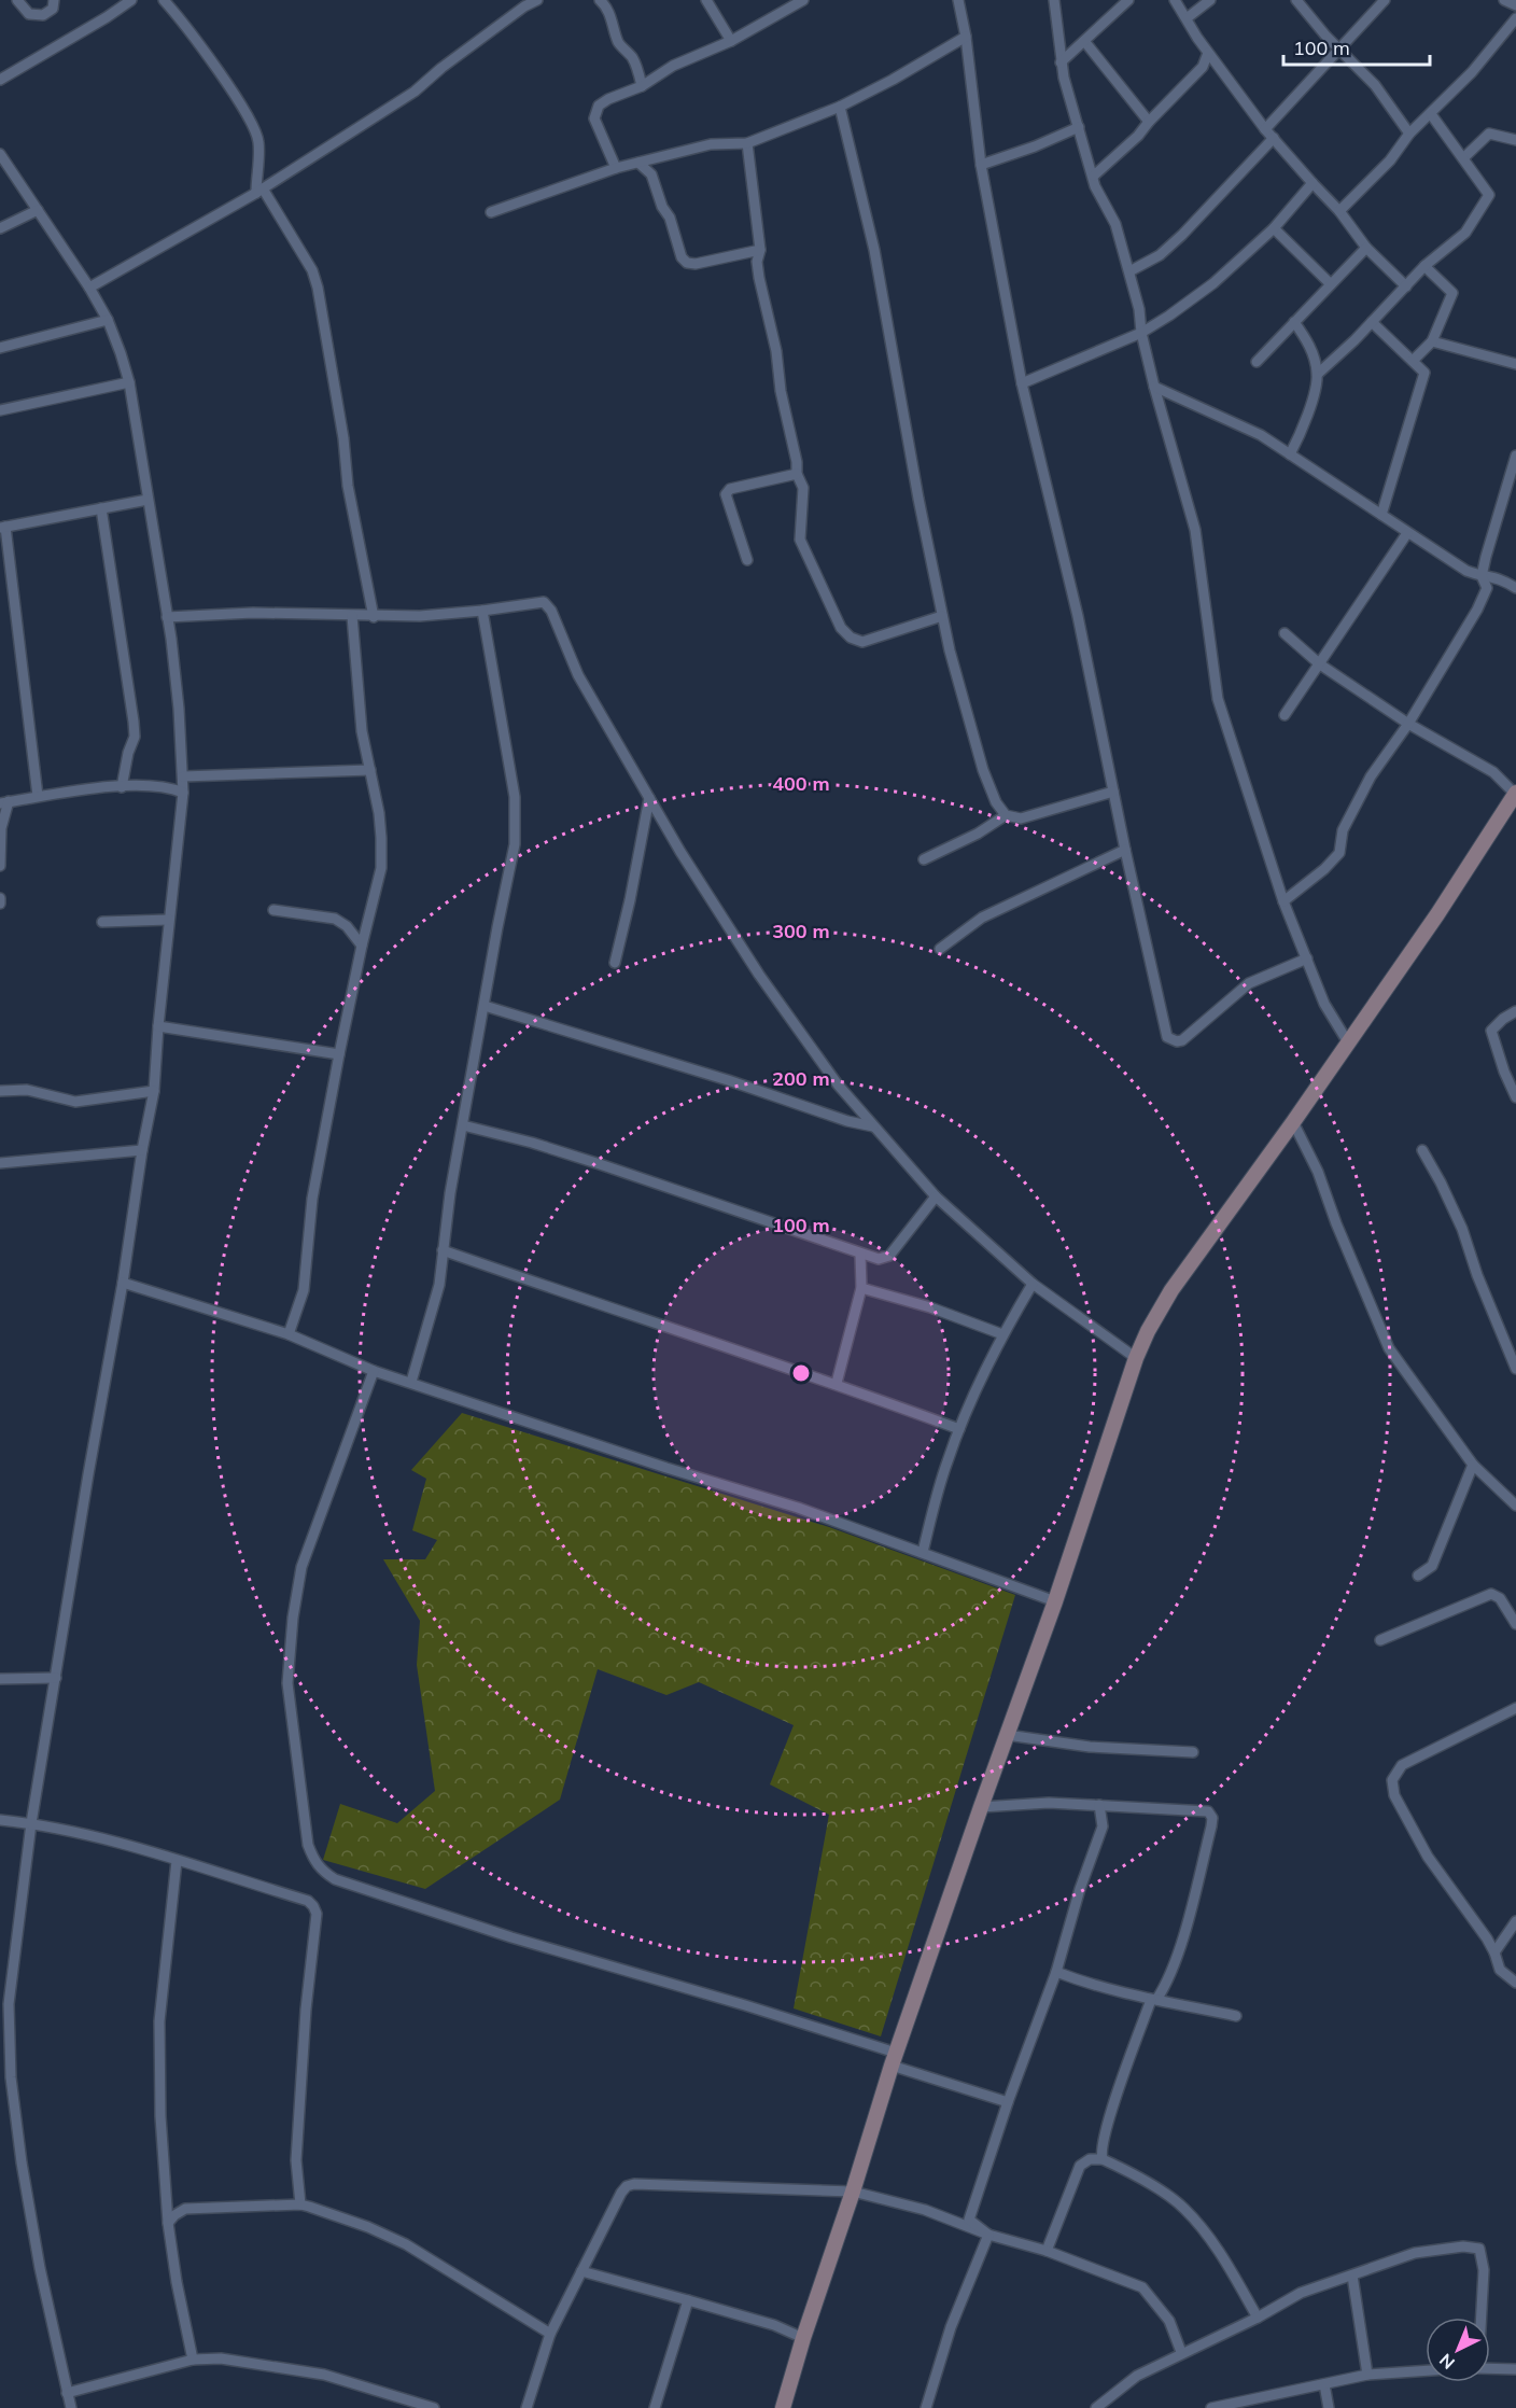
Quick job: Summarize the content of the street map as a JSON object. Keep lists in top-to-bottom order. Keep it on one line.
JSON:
{"scale_bar":"100 m","north":"bottom left","rings":["400 m","300 m","200 m","100 m"]}
